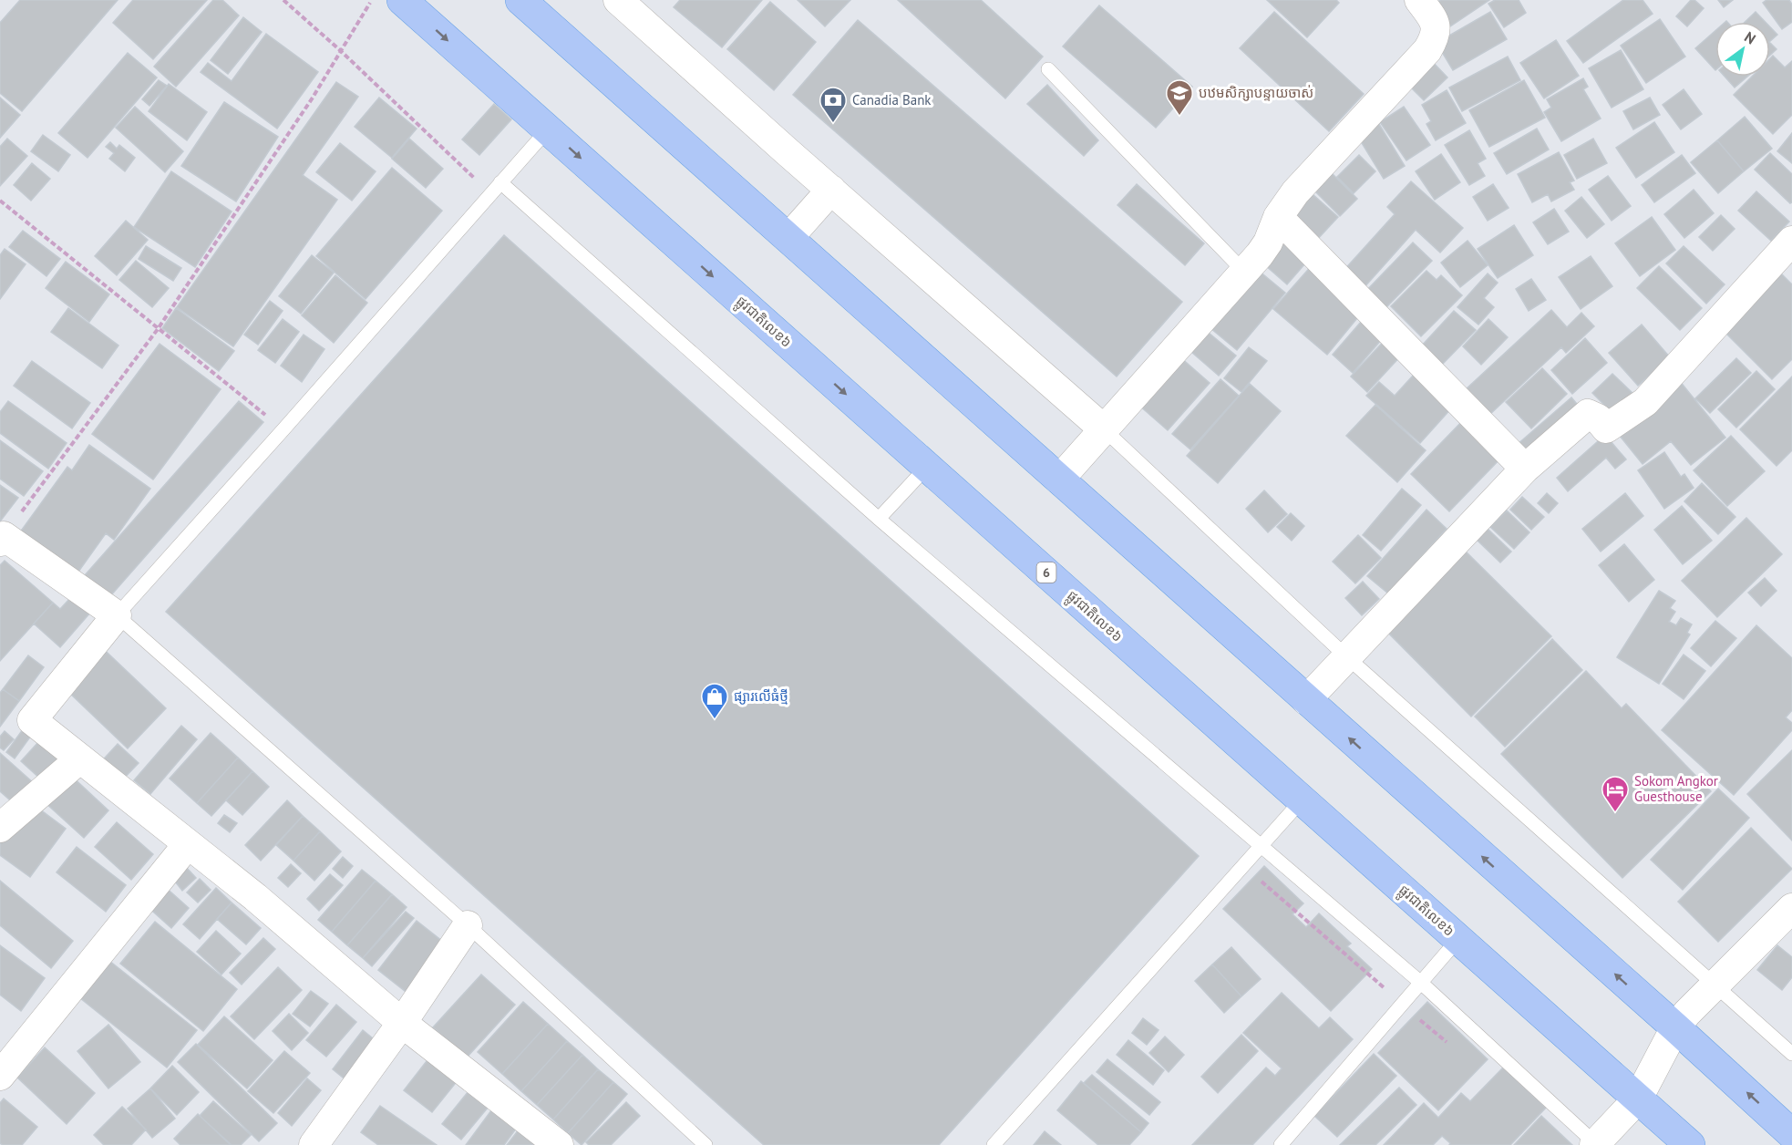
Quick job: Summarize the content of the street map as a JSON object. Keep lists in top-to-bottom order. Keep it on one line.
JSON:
{"streets":{"main road":["ផ្លូវជាតិលេខ៦","6"]},"places":{"school or university":["បឋមសិក្សាបន្ទាយចាស់"],"bank":["Canadia Bank"],"shop":["ផ្សារលើធំថ្មី"],"hotel":["Sokom Angkor Guesthouse"]},"north":"top right"}
